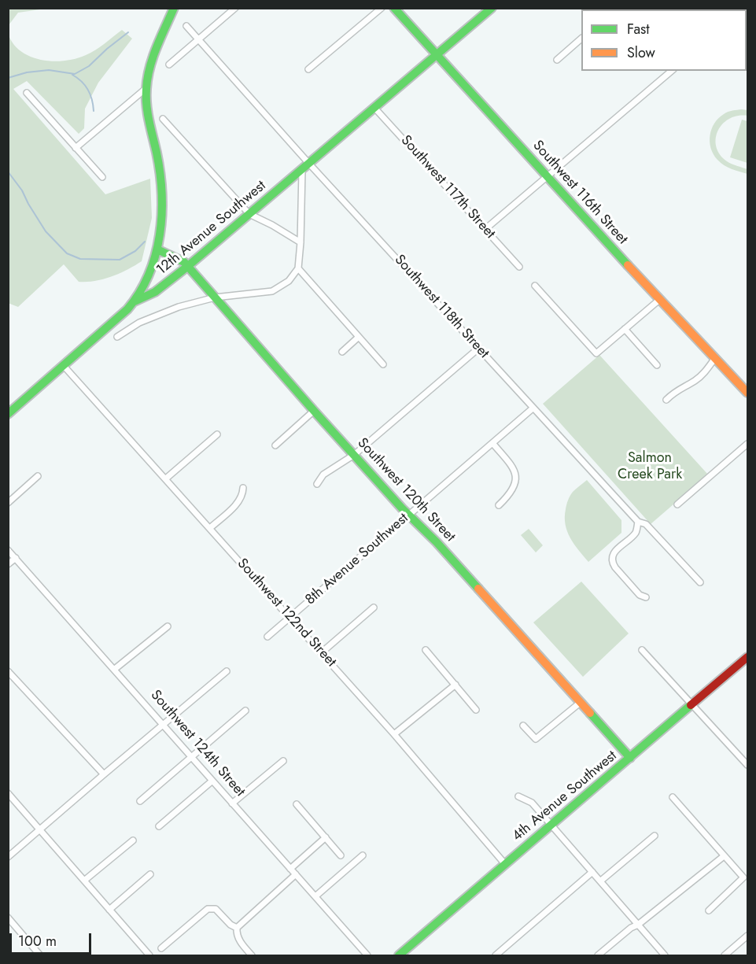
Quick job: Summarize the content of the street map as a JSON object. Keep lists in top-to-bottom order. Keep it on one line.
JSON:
{"streets":{"street":["Southwest 117th Street","Southwest 116th Street","12th Avenue Southwest","Southwest 118th Street","Southwest 120th Street","8th Avenue Southwest","Southwest 122nd Street","Southwest 124th Street","4th Avenue Southwest"]},"crossings":[["Southwest 117th Street","12th Avenue Southwest"],["Southwest 116th Street","12th Avenue Southwest"],["12th Avenue Southwest","Southwest 118th Street"],["12th Avenue Southwest","Southwest 120th Street"],["Southwest 118th Street","8th Avenue Southwest"],["Southwest 120th Street","8th Avenue Southwest"],["Southwest 120th Street","4th Avenue Southwest"],["8th Avenue Southwest","Southwest 122nd Street"],["Southwest 122nd Street","4th Avenue Southwest"]],"parks":["Salmon Creek Park"],"legend":["Fast","Slow"],"scale_bar":"100 m"}
